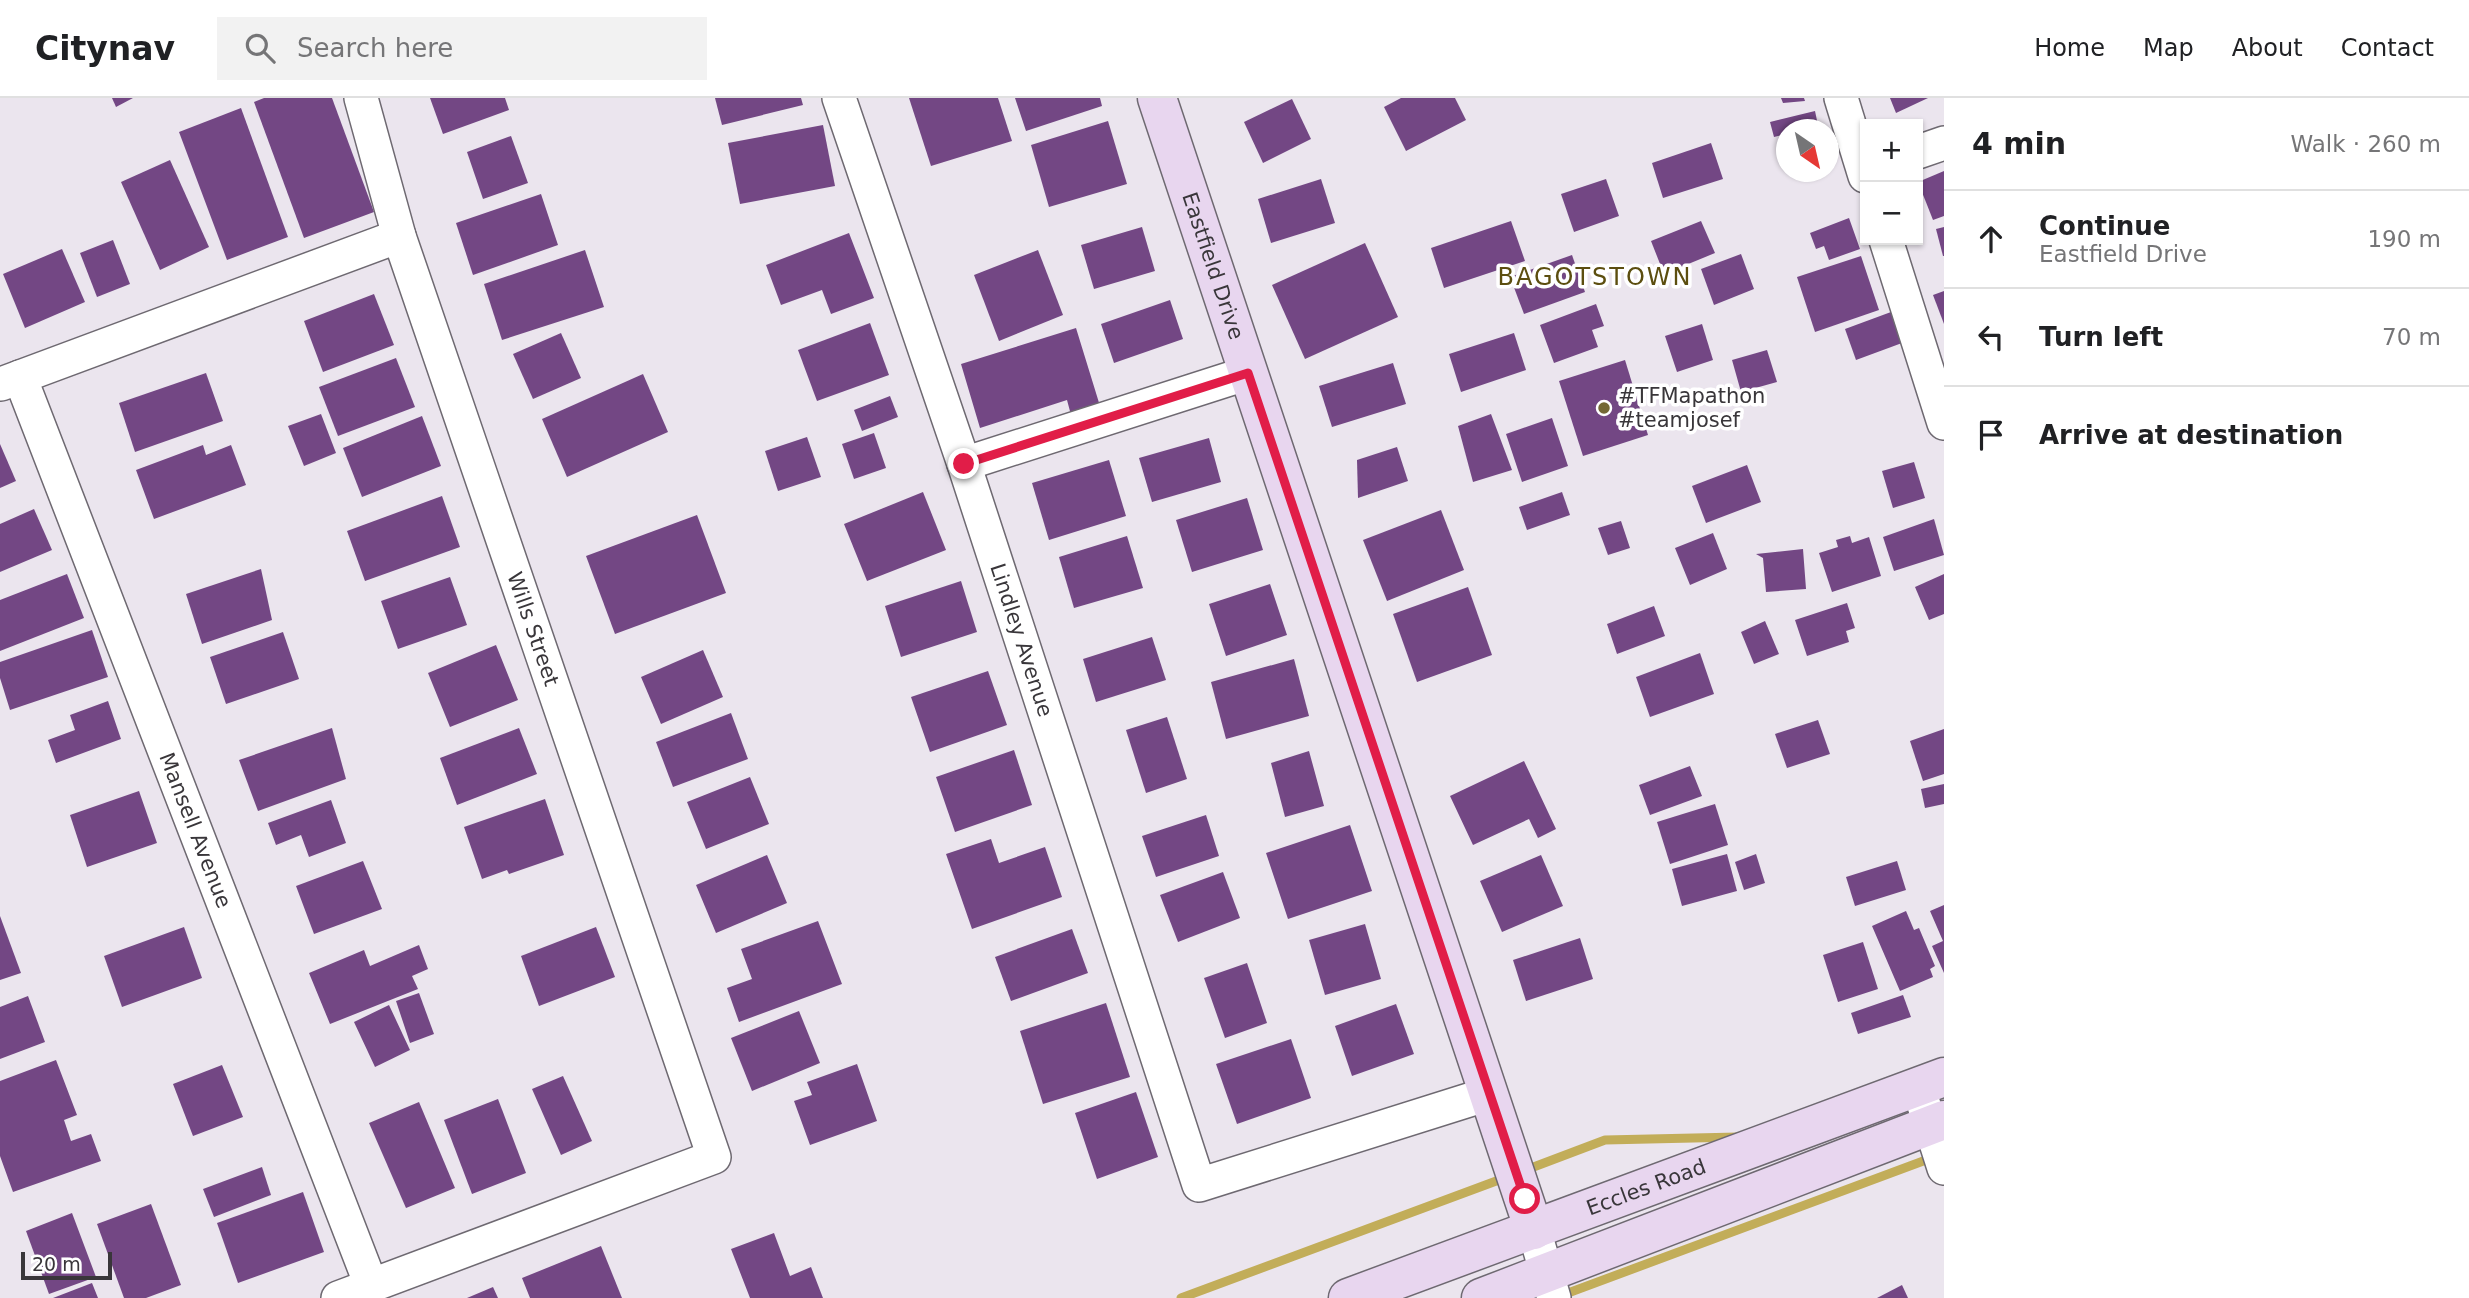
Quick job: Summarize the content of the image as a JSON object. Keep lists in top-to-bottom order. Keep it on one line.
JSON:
{"streets":{"street":["Eastfield Drive","Wills Street","Lindley Avenue","Mansell Avenue","Eccles Road"]},"crossings":[["Eastfield Drive","Lindley Avenue"],["Eastfield Drive","Eccles Road"],["Wills Street","Mansell Avenue"]],"districts":["BAGOTSTOWN"],"places":["#TFMapathon #teamjosef"],"scale_bar":"20 m","north":"bottom right","page":{"header":"Citynav","search":"Search here","nav":["Home","Map","About","Contact"],"heading":["4 min","Walk · 260 m"],"map_buttons":["+","−"],"list":[["Continue","Eastfield Drive","190 m"],["Turn left","70 m"],"Arrive at destination"],"scale":"20 m"}}
